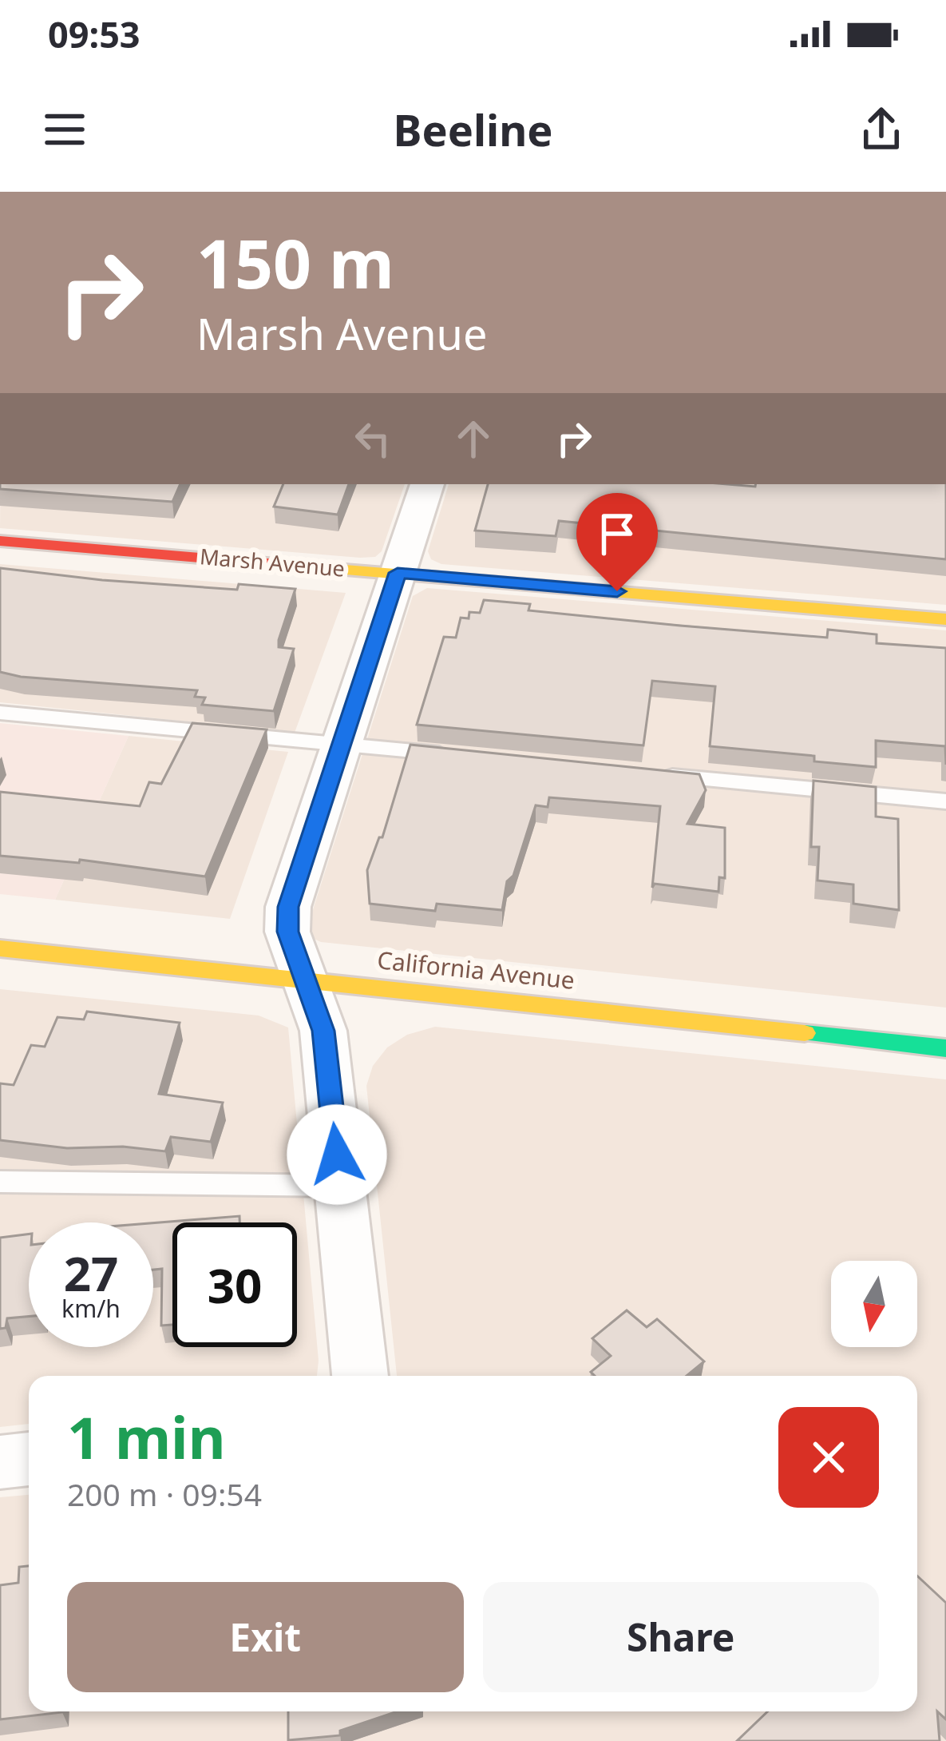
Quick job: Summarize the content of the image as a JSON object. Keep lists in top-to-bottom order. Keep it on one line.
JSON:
{"streets":{"street":["Marsh Avenue","California Avenue"]},"north":"bottom","page":{"status":"09:53","header":"Beeline","turn":["150 m","Marsh Avenue"],"speed":"27 km/h","limit":"30","heading":["1 min","200 m · 09:54"],"buttons":["Exit","Share"]}}
